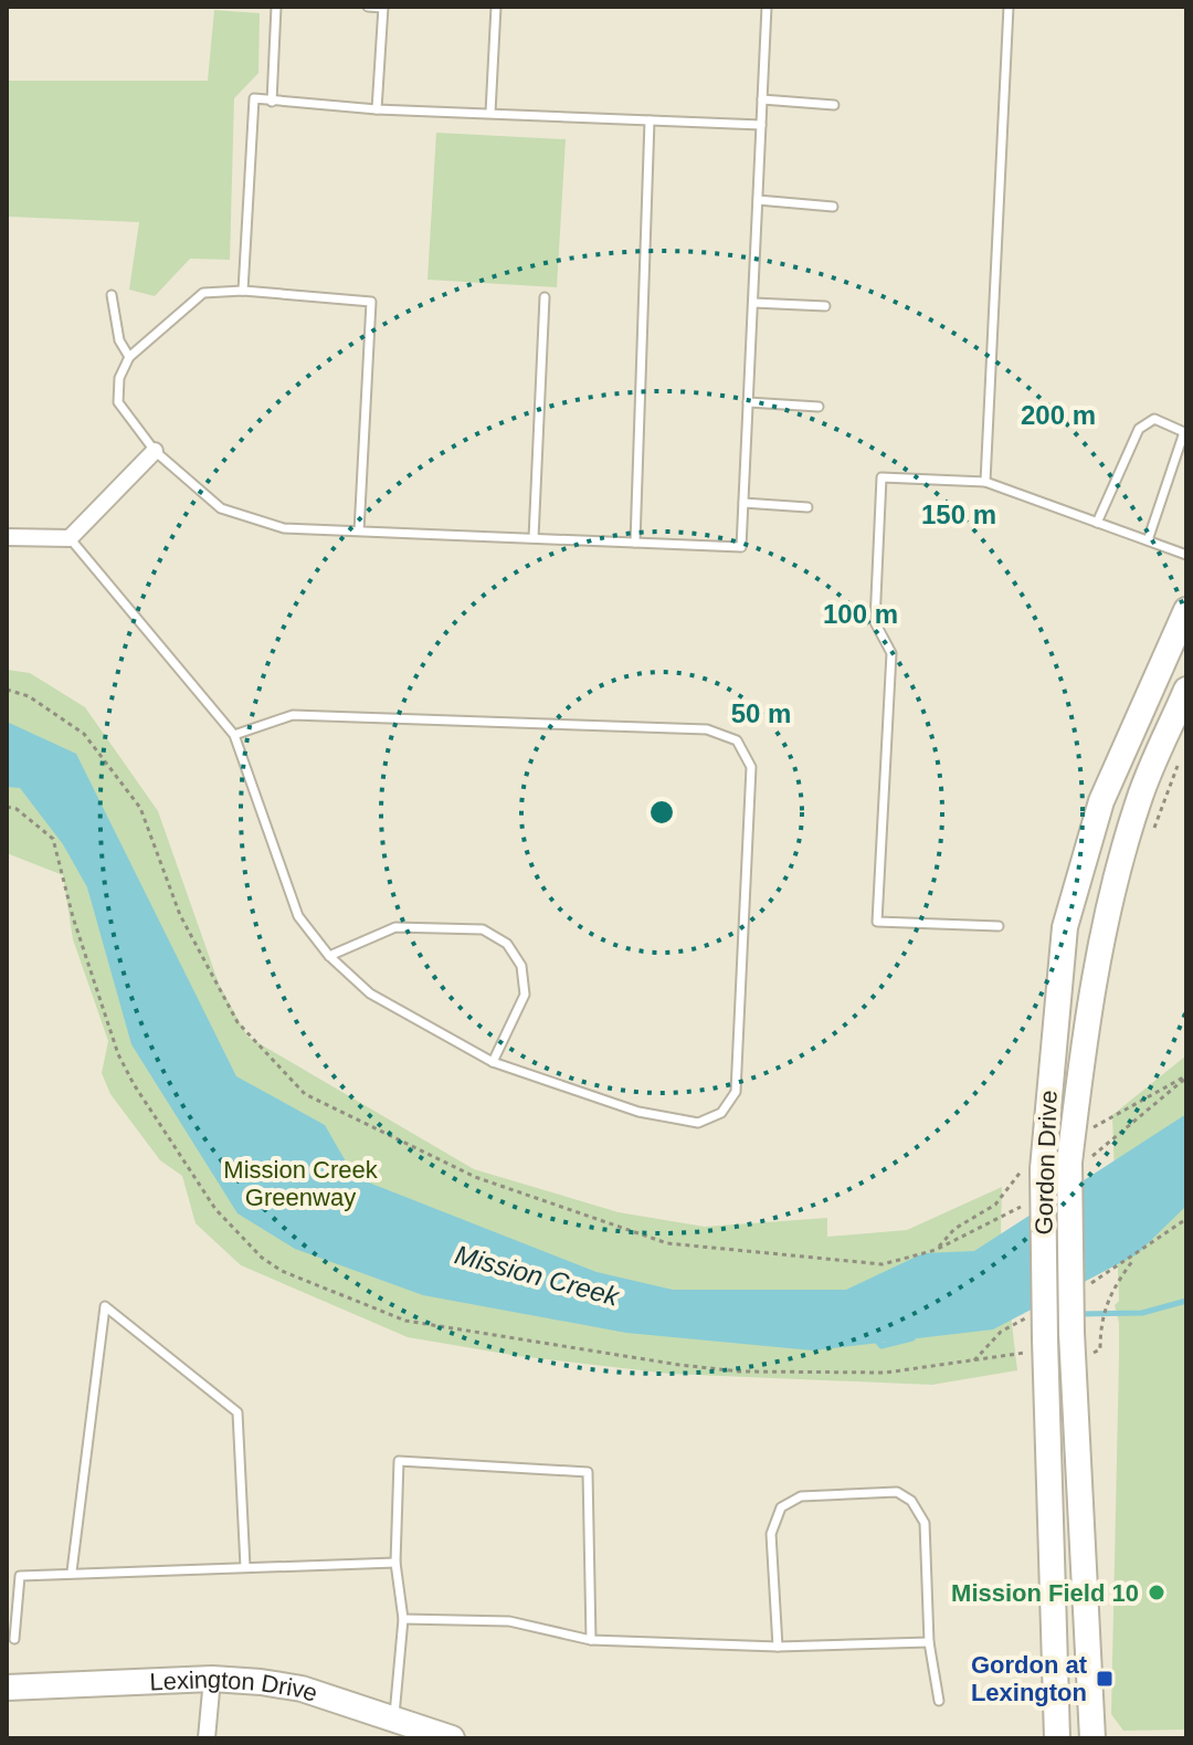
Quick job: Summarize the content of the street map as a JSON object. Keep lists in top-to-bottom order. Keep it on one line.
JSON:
{"streets":{"main road":["Gordon Drive","Lexington Drive"]},"water":["Mission Creek"],"parks":["Mission Creek Greenway"],"places":{"other":["Mission Field 10"],"transit":["Gordon at Lexington"]},"rings":["200 m","150 m","100 m","50 m"]}
